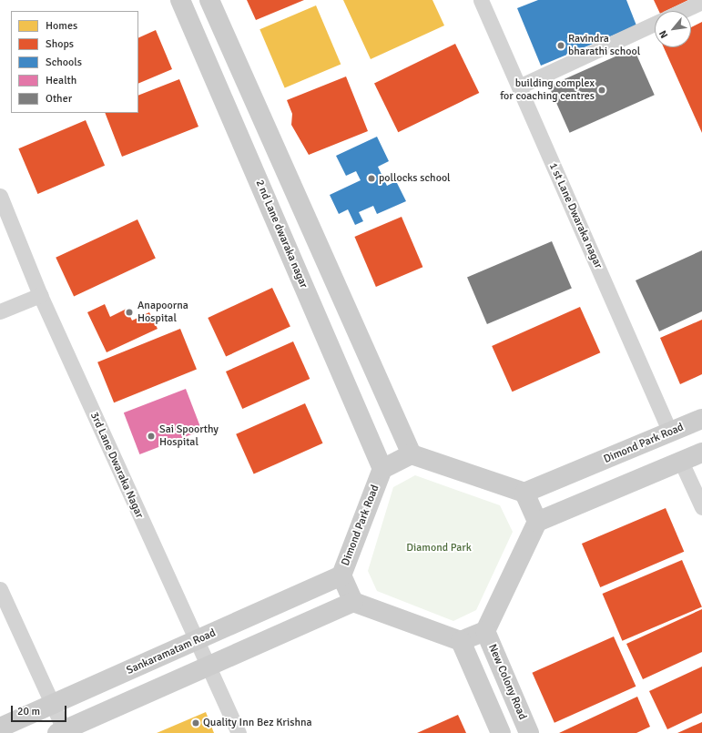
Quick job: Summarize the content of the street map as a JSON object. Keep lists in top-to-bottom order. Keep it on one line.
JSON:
{"streets":{"main road":["2 nd Lane dwaraka nagar","Dimond Park Road","Sankaramatam Road","New Colony Road"],"street":["1 st Lane Dwaraka nagar","3rd Lane Dwaraka Nagar"]},"crossings":[["1 st Lane Dwaraka nagar","Dimond Park Road"],["2 nd Lane dwaraka nagar","Dimond Park Road"],["Dimond Park Road","Sankaramatam Road"],["3rd Lane Dwaraka Nagar","Sankaramatam Road"]],"parks":["Diamond Park"],"places":["Ravindra bharathi school","building complex for coaching centres","pollocks school","Anapoorna Hospital","Sai Spoorthy Hospital","Quality Inn Bez Krishna"],"legend":["Homes","Shops","Schools","Health","Other"],"scale_bar":"20 m","north":"bottom left"}
